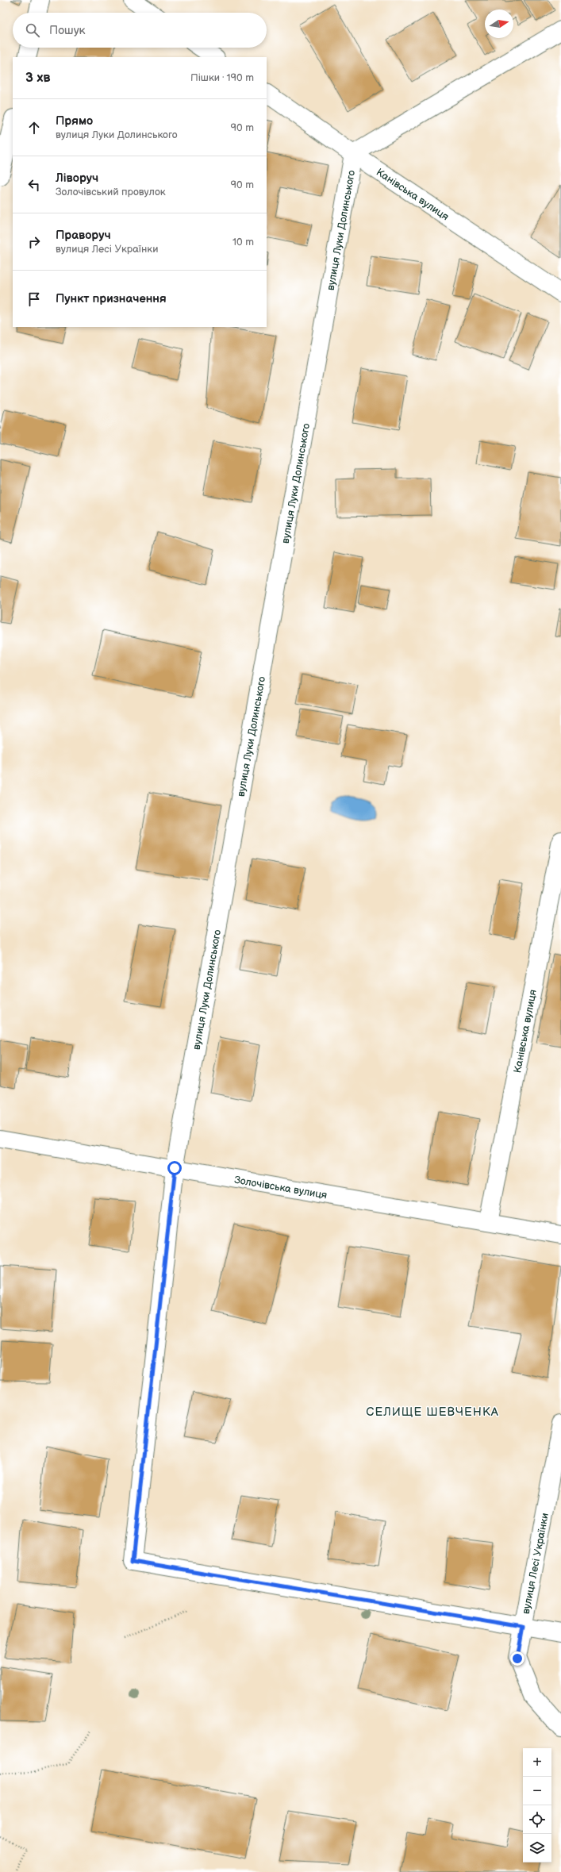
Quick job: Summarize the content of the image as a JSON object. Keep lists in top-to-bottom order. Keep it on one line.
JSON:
{"streets":{"street":["Канівська вулиця","вулиця Луки Долинського","Золочівська вулиця","вулиця Лесі Українки"]},"crossings":[["Канівська вулиця","вулиця Луки Долинського"],["Канівська вулиця","Золочівська вулиця"],["вулиця Луки Долинського","Золочівська вулиця"],["вулиця Луки Долинського","вулиця Лесі Українки"]],"districts":["СЕЛИЩЕ ШЕВЧЕНКА"],"north":"right","page":{"search":"Пошук","heading":["3 хв","Пішки · 190 m"],"list":[["Прямо","вулиця Луки Долинського","90 m"],["Ліворуч","Золочівський провулок","90 m"],["Праворуч","вулиця Лесі Українки","10 m"],"Пункт призначення"],"map_buttons":["+","−"]}}
